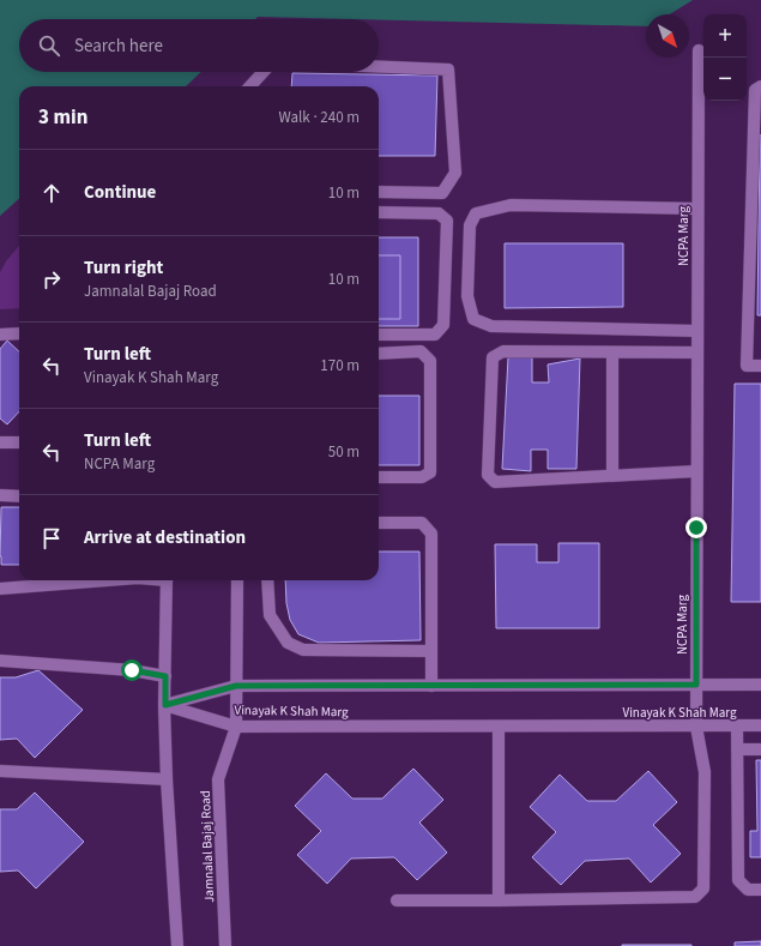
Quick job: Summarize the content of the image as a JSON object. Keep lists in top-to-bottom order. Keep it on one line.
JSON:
{"streets":{"street":["NCPA Marg","Vinayak K Shah Marg","Jamnalal Bajaj Road"]},"crossings":[["NCPA Marg","Vinayak K Shah Marg"],["Vinayak K Shah Marg","Jamnalal Bajaj Road"]],"north":"bottom right","page":{"map_buttons":["+","−"],"search":"Search here","heading":["3 min","Walk · 240 m"],"list":[["Continue","10 m"],["Turn right","Jamnalal Bajaj Road","10 m"],["Turn left","Vinayak K Shah Marg","170 m"],["Turn left","NCPA Marg","50 m"],"Arrive at destination"]}}
